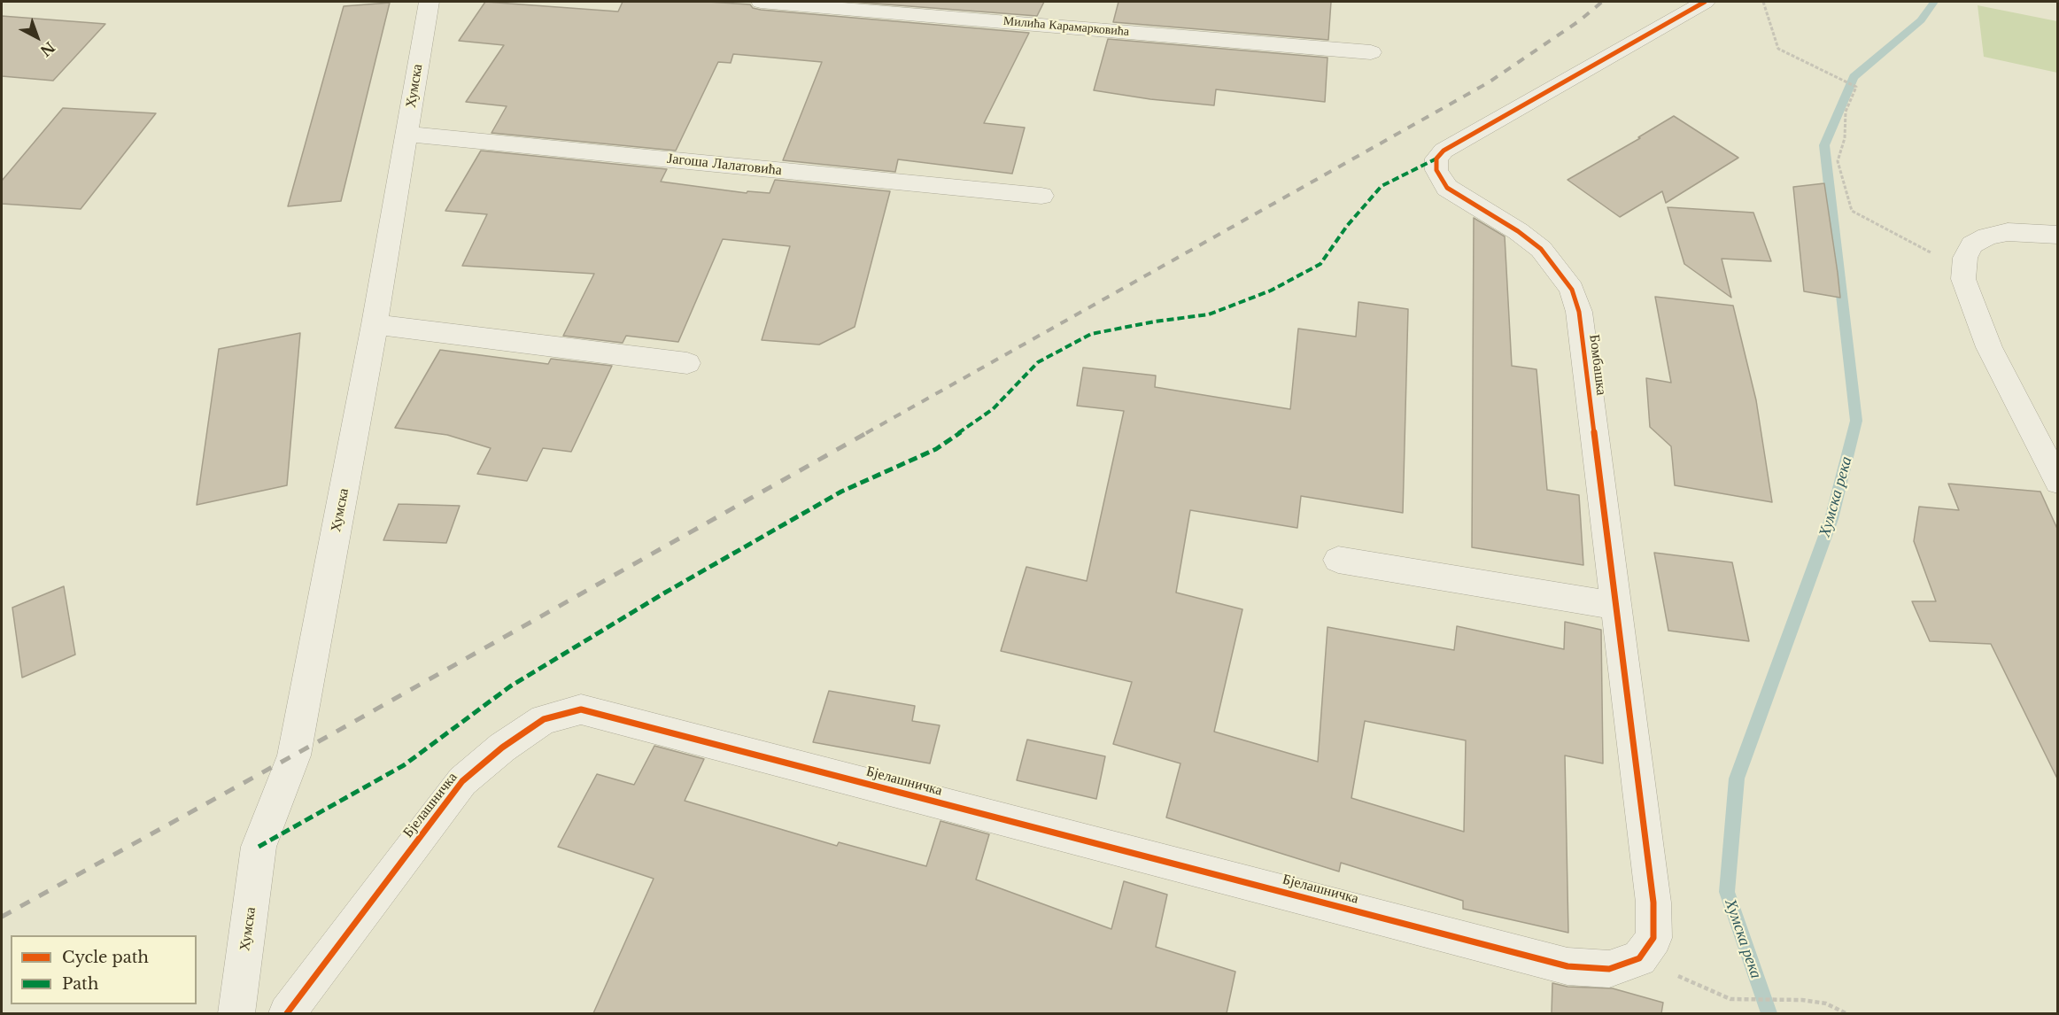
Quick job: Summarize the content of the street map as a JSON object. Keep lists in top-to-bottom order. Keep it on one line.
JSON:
{"streets":{"street":["Милића Карамарковића","Хумска","Јагоша Лалатовића","Бомбашка","Бјелашничка"]},"crossings":[["Хумска","Јагоша Лалатовића"],["Бомбашка","Бјелашничка"]],"water":["Хумска река"],"legend":["Cycle path","Path"],"north":"bottom right"}
